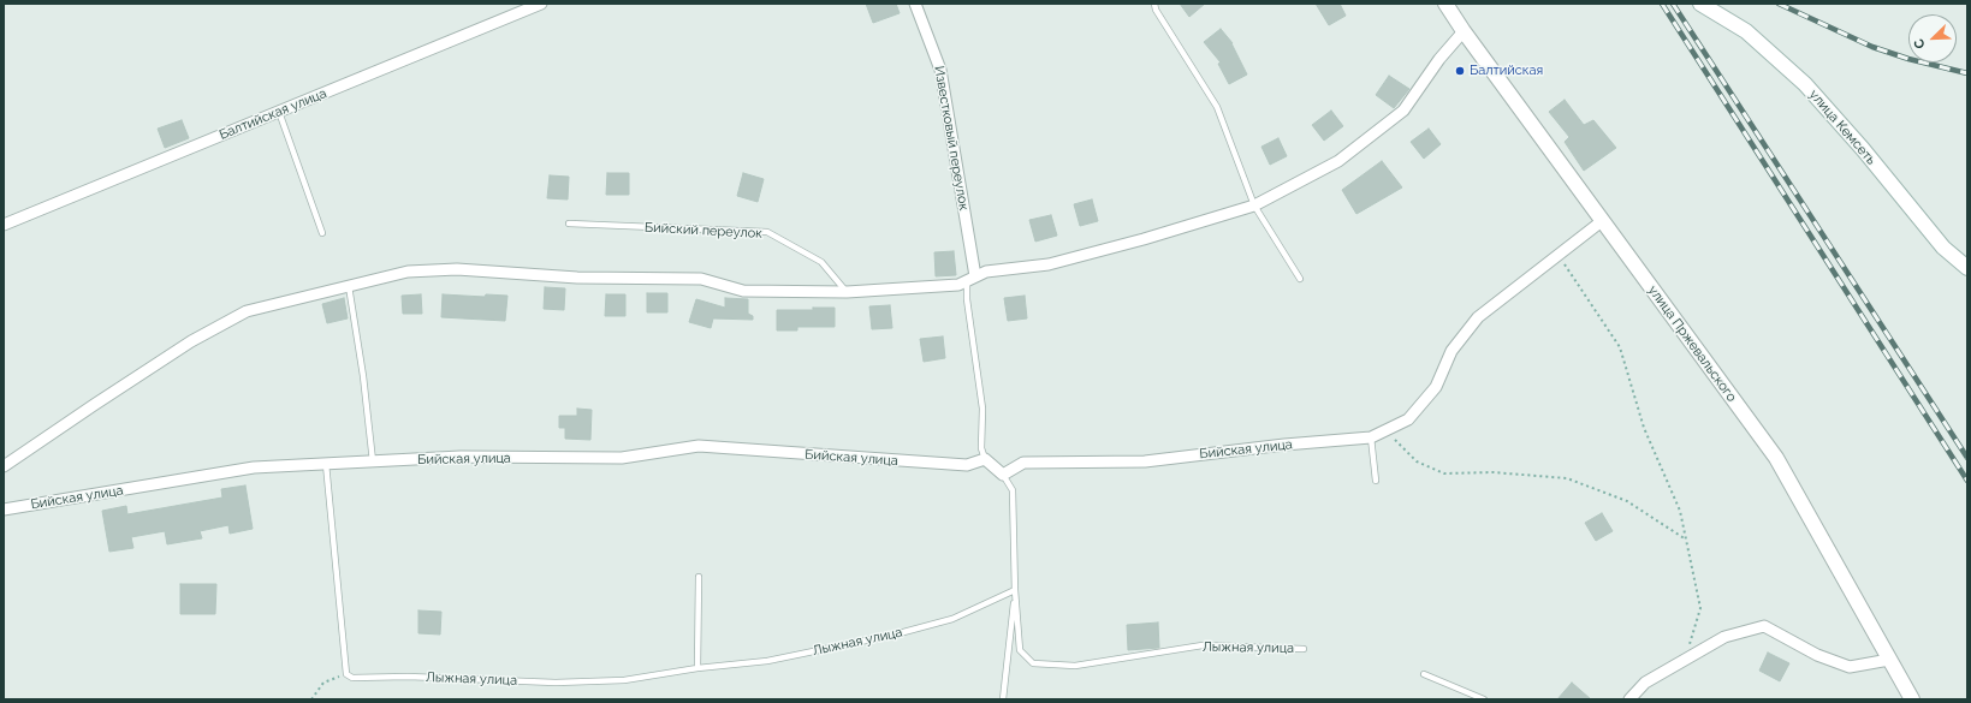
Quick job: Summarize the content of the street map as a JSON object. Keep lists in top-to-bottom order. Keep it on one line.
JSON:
{"streets":{"street":["Балтийская улица","улица Кемсеть","Известковый переулок","улица Пржевальского","Бийская улица"],"lane":["Бийский переулок","Лыжная улица"]},"crossings":[["Известковый переулок","Бийская улица"],["улица Пржевальского","Бийская улица"]],"places":["Балтийская"],"north":"bottom left"}
